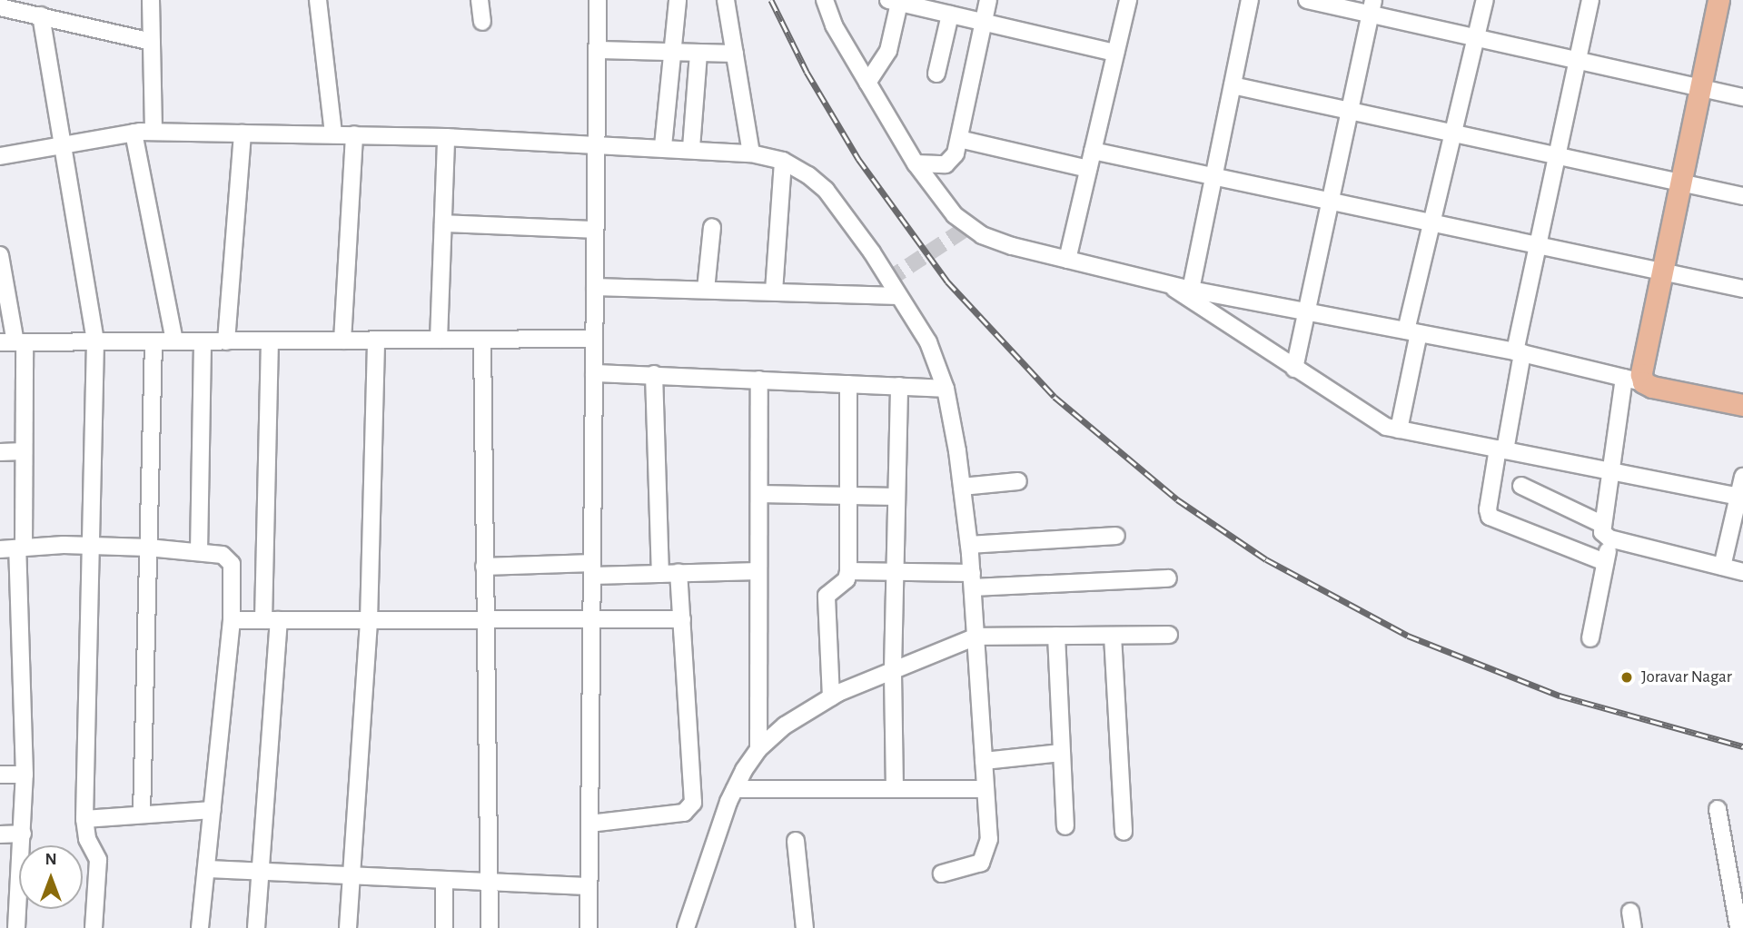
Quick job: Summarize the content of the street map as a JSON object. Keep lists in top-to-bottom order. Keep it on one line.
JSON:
{"places":["Joravar Nagar"],"north":"top"}
